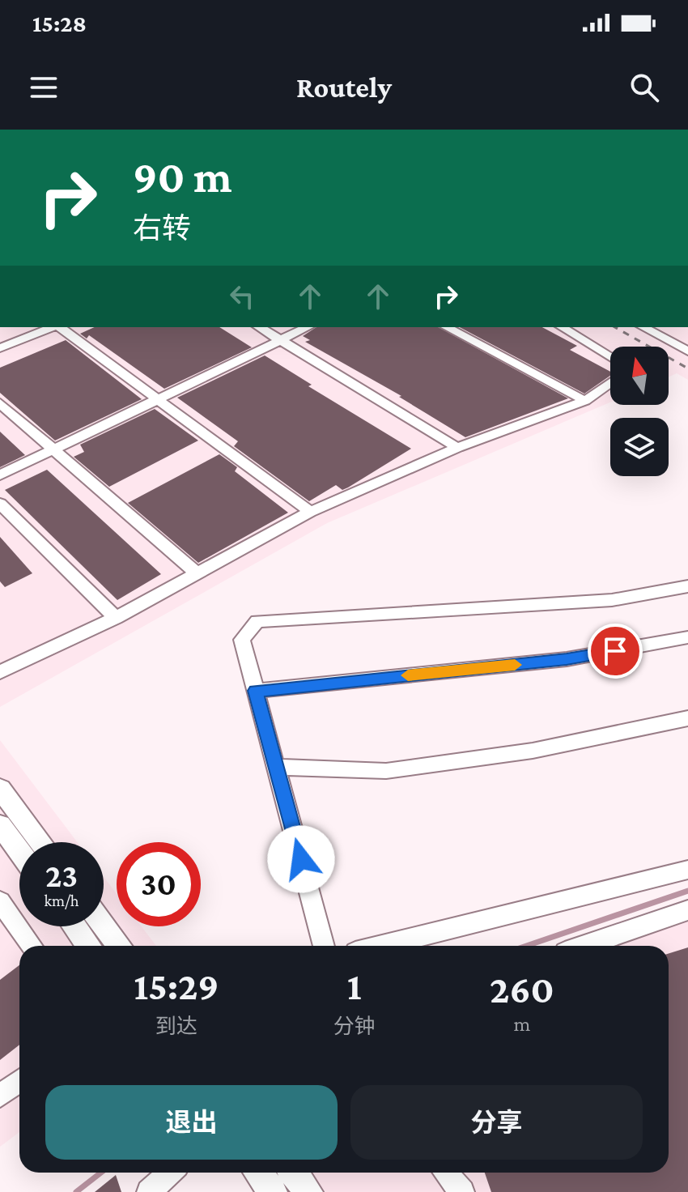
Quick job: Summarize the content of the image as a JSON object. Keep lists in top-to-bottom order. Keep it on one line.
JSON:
{"north":"top","page":{"status":"15:28","header":"Routely","turn":["90 m","右转"],"speed":"23 km/h","limit":"30","eta":["15:29","到达","1","分钟","260","m"],"buttons":["退出","分享"]}}
